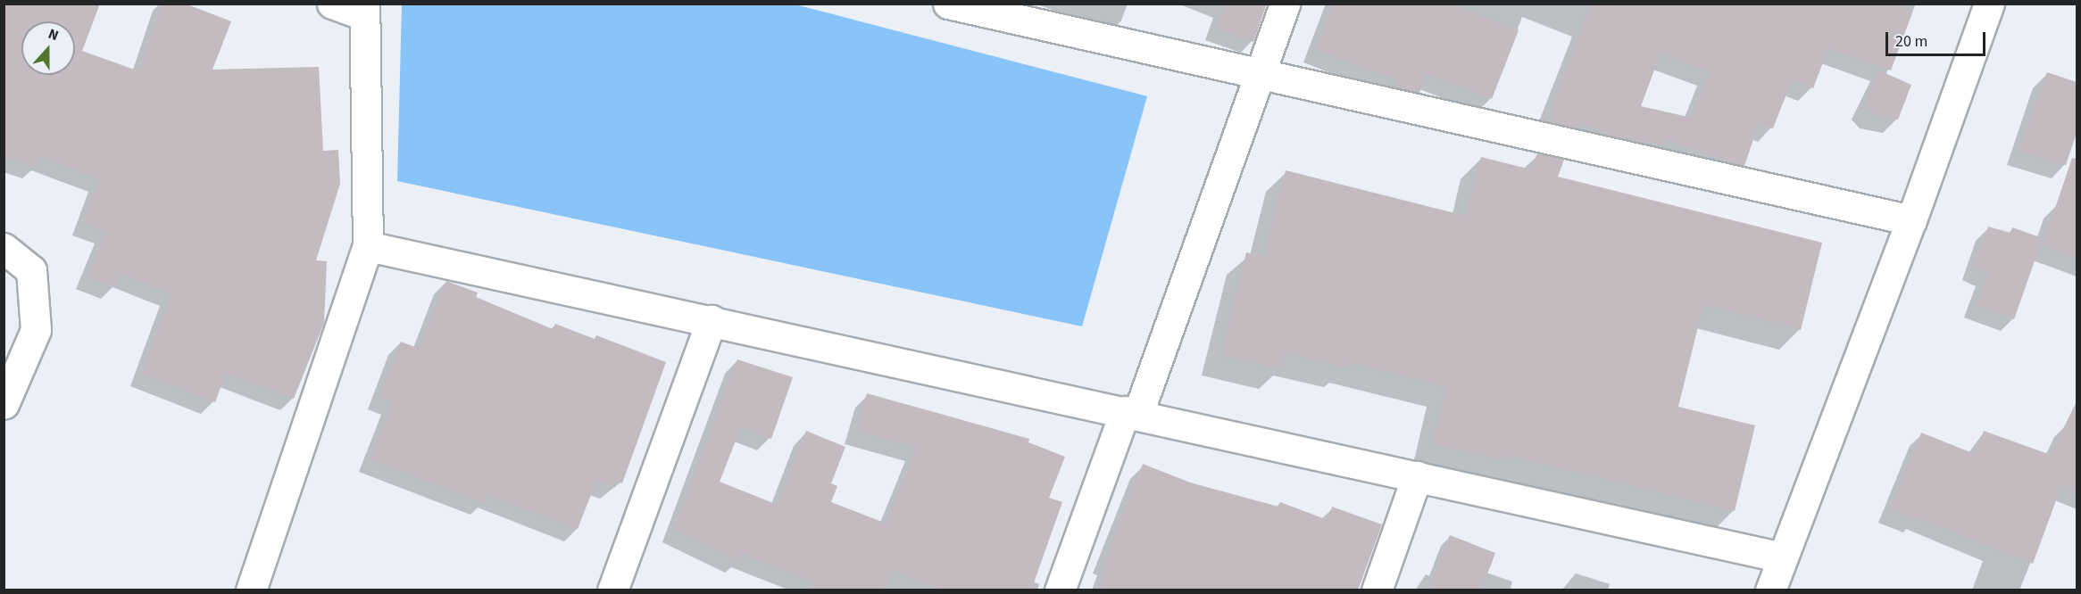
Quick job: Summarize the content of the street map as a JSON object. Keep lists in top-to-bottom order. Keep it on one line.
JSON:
{"scale_bar":"20 m","north":"top"}
